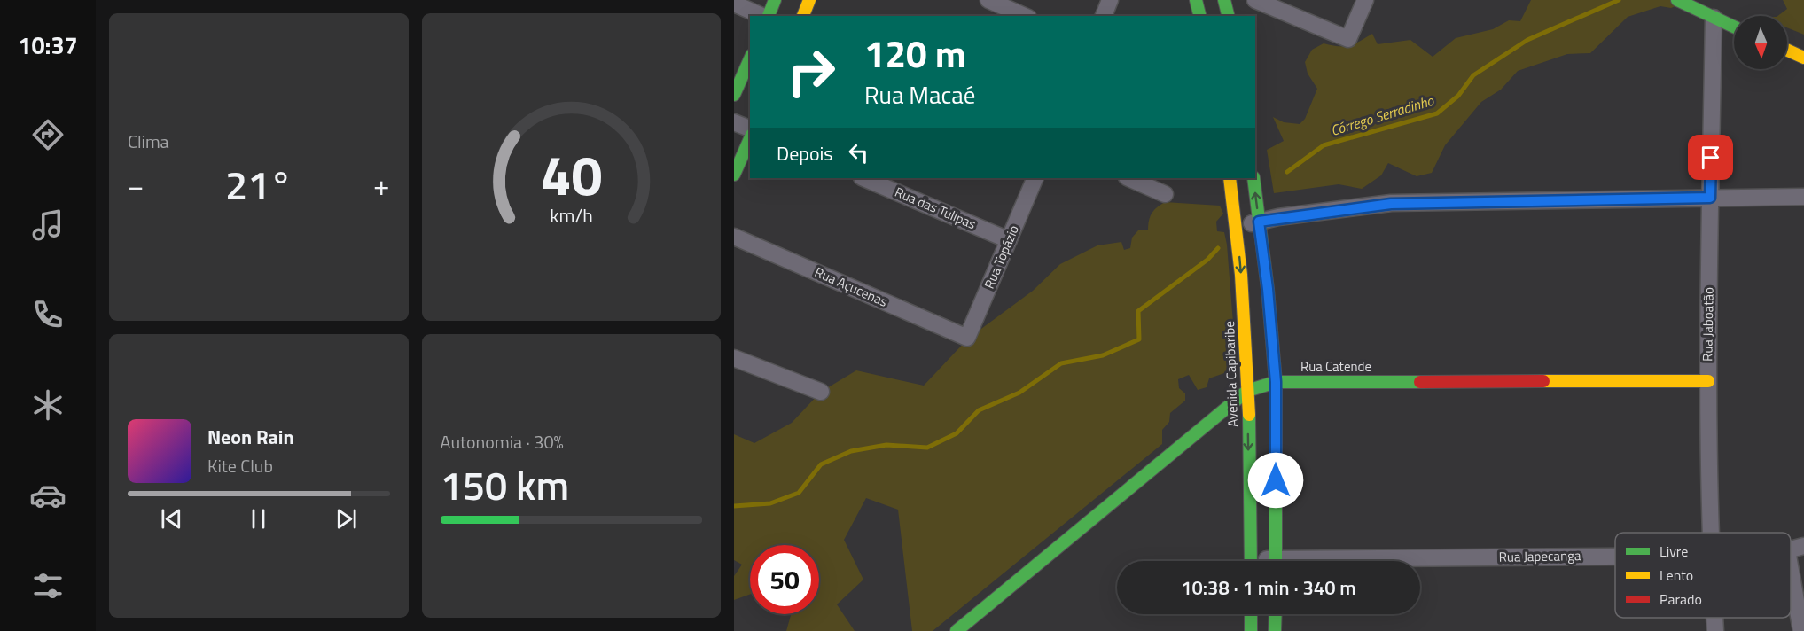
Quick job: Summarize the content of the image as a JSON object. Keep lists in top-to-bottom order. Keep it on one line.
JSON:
{"streets":{"main road":["Rua Catende","Avenida Capibaribe"],"street":["Rua das Tulipas","Rua Topázio","Rua Açucenas","Rua Jaboatão","Rua Japecanga"]},"crossings":[["Rua das Tulipas","Rua Topázio"],["Rua Topázio","Rua Açucenas"],["Rua Jaboatão","Rua Catende"],["Rua Catende","Avenida Capibaribe"]],"water":["Córrego Serradinho"],"legend":["Livre","Lento","Parado"],"north":"bottom","page":{"tabs":"10:37","tile":["Clima",["Autonomia · 30%","150 km"]],"turn":["120 m","Rua Macaé"],"then":"Depois","heat":["−","21°","+"],"song":["Neon Rain","Kite Club"],"limit":"50","trip":"10:38 · 1 min · 340 m","gauge":["40","km/h"]}}
